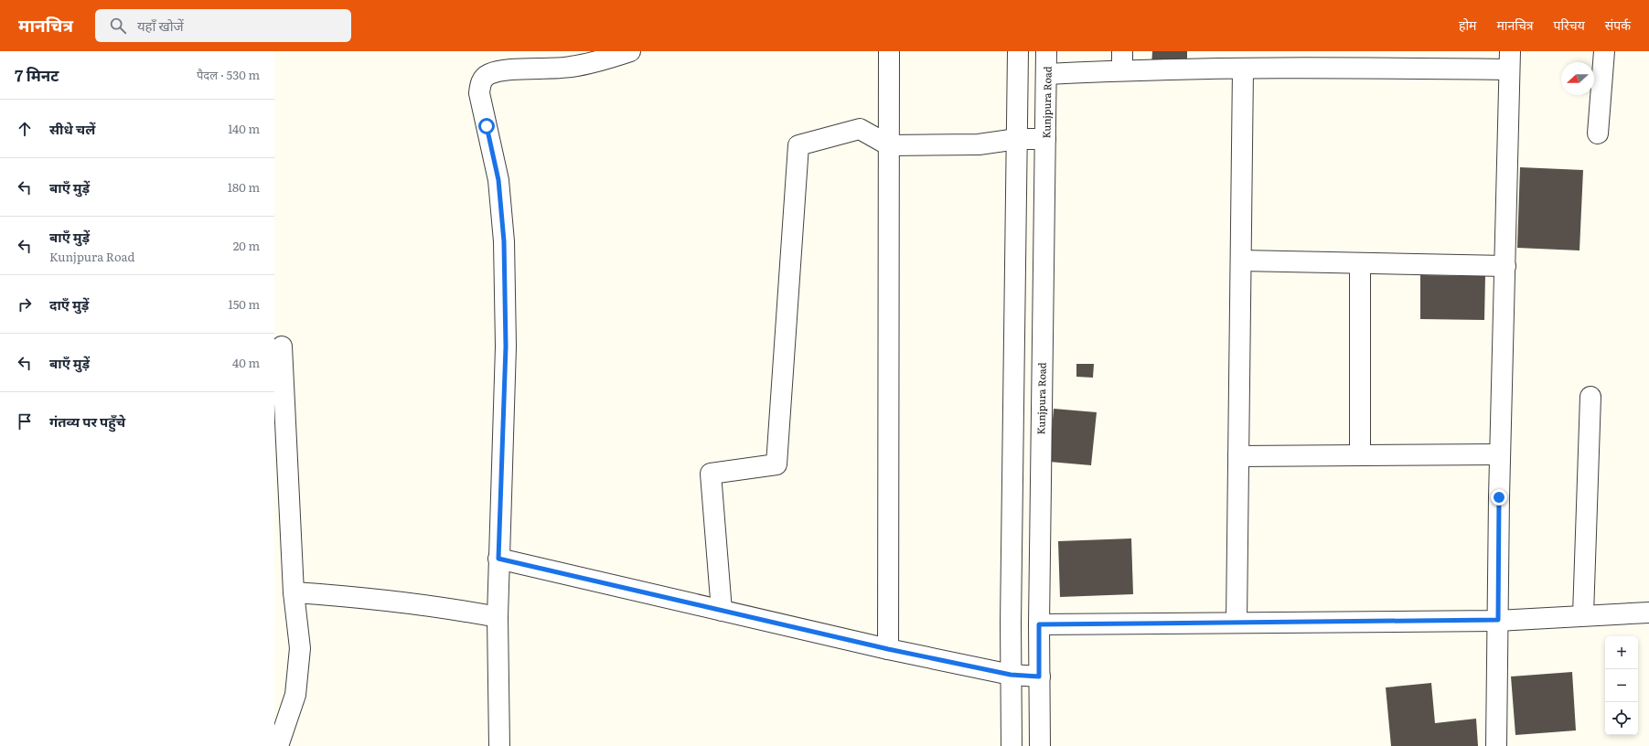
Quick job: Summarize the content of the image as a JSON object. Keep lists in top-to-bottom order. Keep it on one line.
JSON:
{"streets":{"street":["Kunjpura Road"]},"north":"left","page":{"header":"मानचित्र","search":"यहाँ खोजें","nav":["होम","मानचित्र","परिचय","संपर्क"],"heading":["7 मिनट","पैदल · 530 m"],"list":[["सीधे चलें","140 m"],["बाएँ मुड़ें","180 m"],["बाएँ मुड़ें","Kunjpura Road","20 m"],["दाएँ मुड़ें","150 m"],["बाएँ मुड़ें","40 m"],"गंतव्य पर पहुँचे"],"map_buttons":["+","−"]}}
